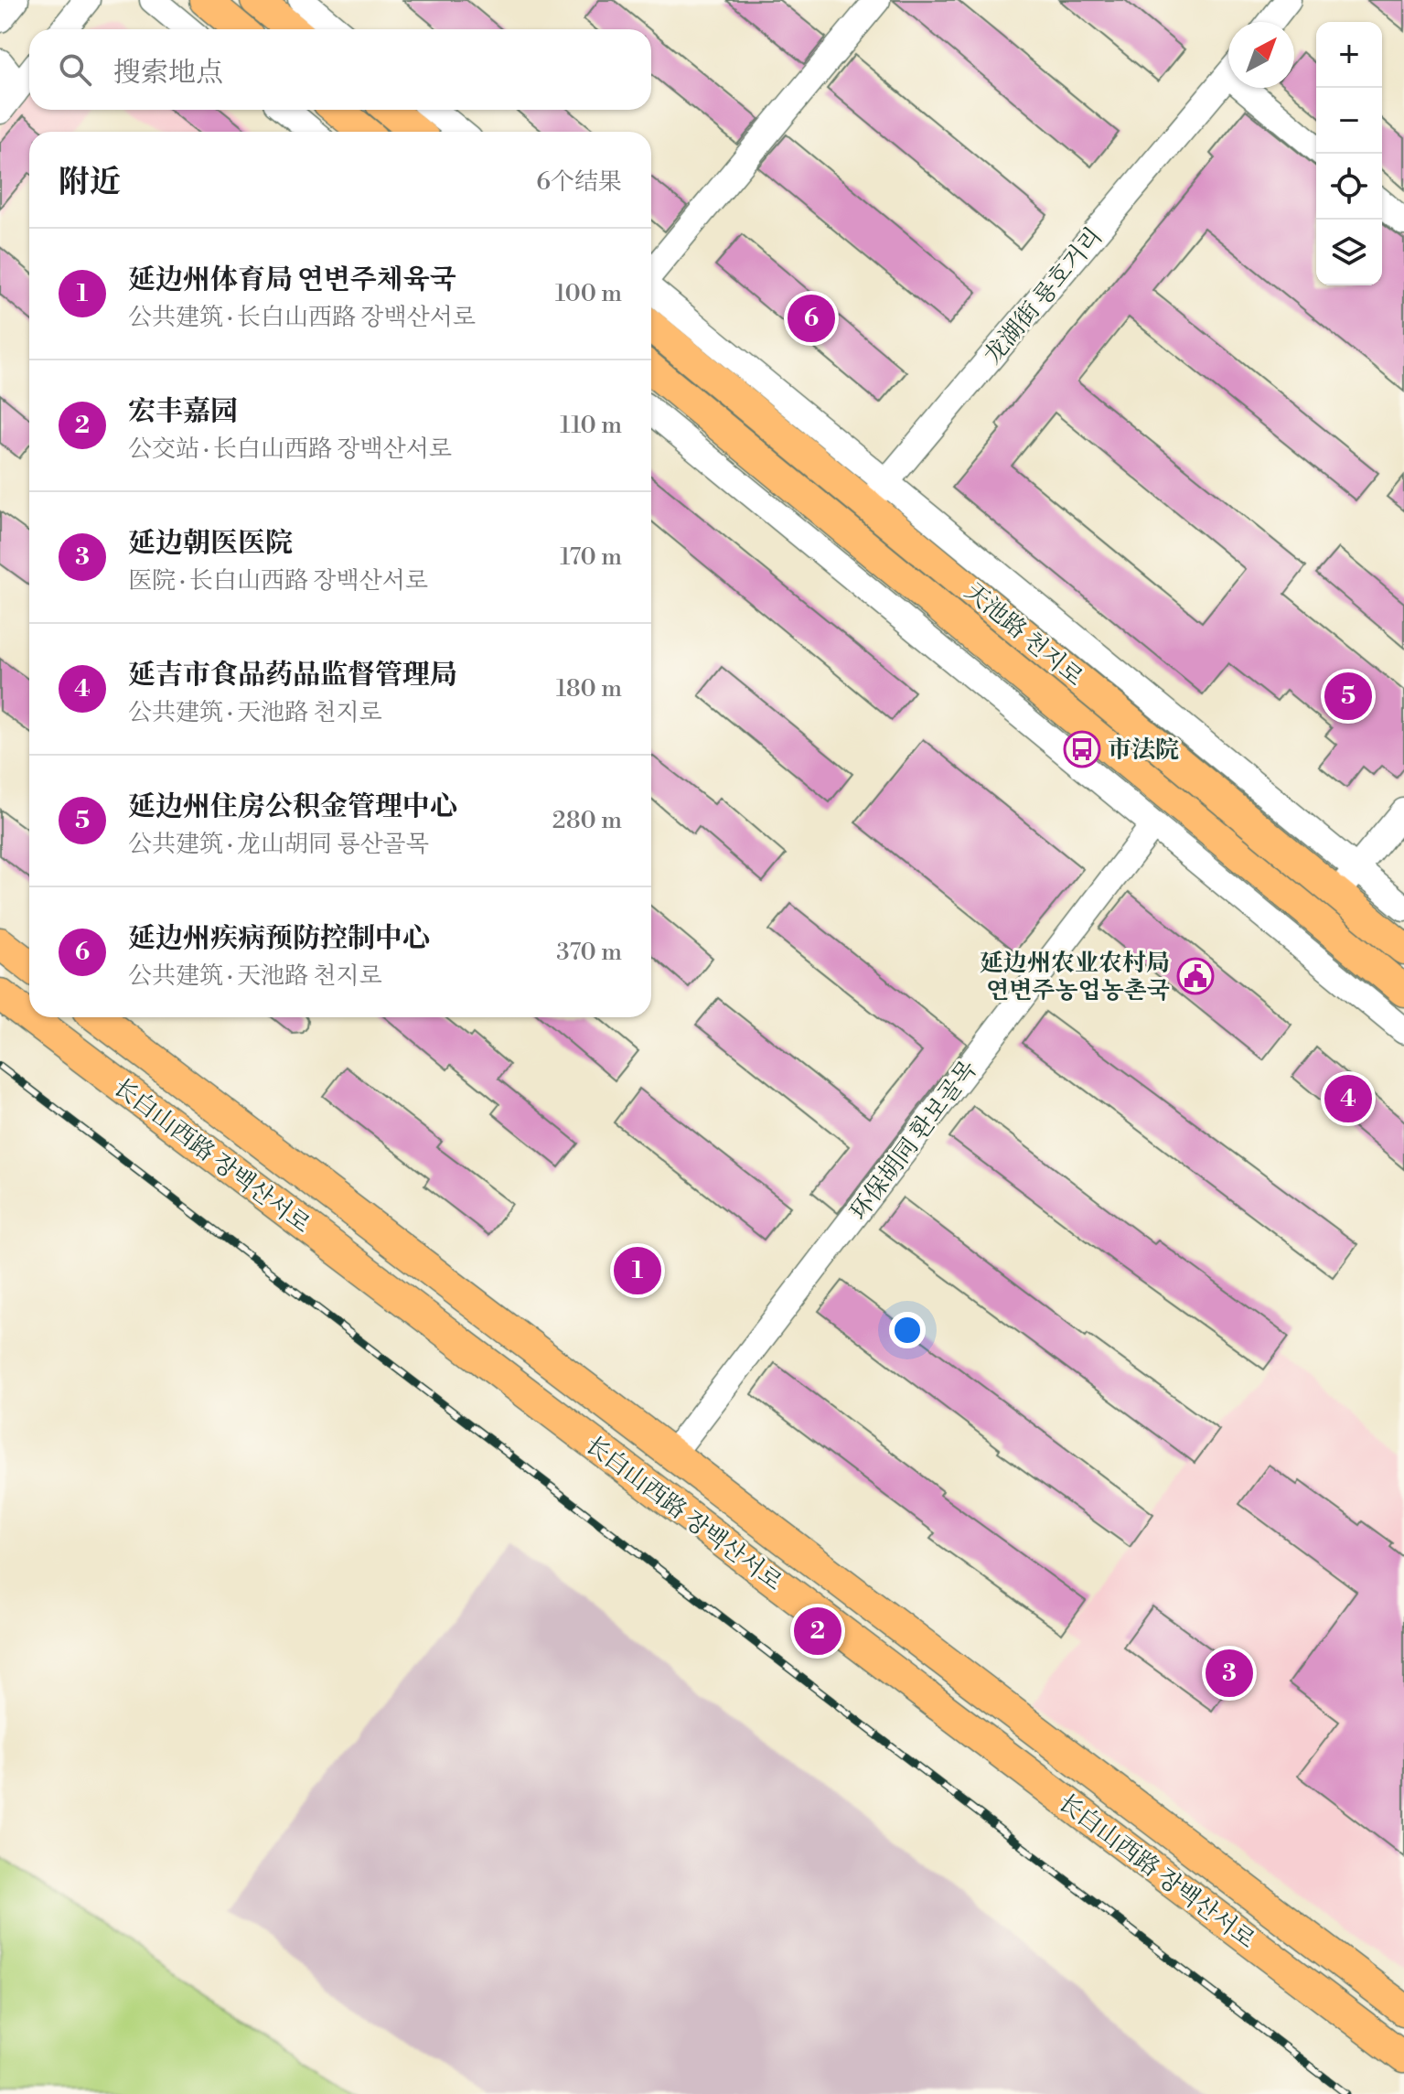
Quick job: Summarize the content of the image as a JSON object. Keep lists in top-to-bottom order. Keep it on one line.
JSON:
{"streets":{"main road":["天池路 천지로","长白山西路 장백산서로"],"street":["龙湖街 룡호거리","环保胡同 환보골목"]},"crossings":[["龙湖街 룡호거리","天池路 천지로"],["环保胡同 환보골목","长白山西路 장백산서로"]],"places":{"bus stop":["市法院"],"public building":["延边州农业农村局 연변주농업농촌국"]},"north":"top right","page":{"map_buttons":["+","−"],"search":"搜索地点","heading":["附近","6个结果"],"list":[{"mark":"1","name":"延边州体育局 연변주체육국","note":"公共建筑 · 长白山西路 장백산서로","value":"100 m"},{"mark":"2","name":"宏丰嘉园","note":"公交站 · 长白山西路 장백산서로","value":"110 m"},{"mark":"3","name":"延边朝医医院","note":"医院 · 长白山西路 장백산서로","value":"170 m"},{"mark":"4","name":"延吉市食品药品监督管理局","note":"公共建筑 · 天池路 천지로","value":"180 m"},{"mark":"5","name":"延边州住房公积金管理中心","note":"公共建筑 · 龙山胡同 룡산골목","value":"280 m"},{"mark":"6","name":"延边州疾病预防控制中心","note":"公共建筑 · 天池路 천지로","value":"370 m"}],"pins":["6","5","4","1","2","3"]}}
